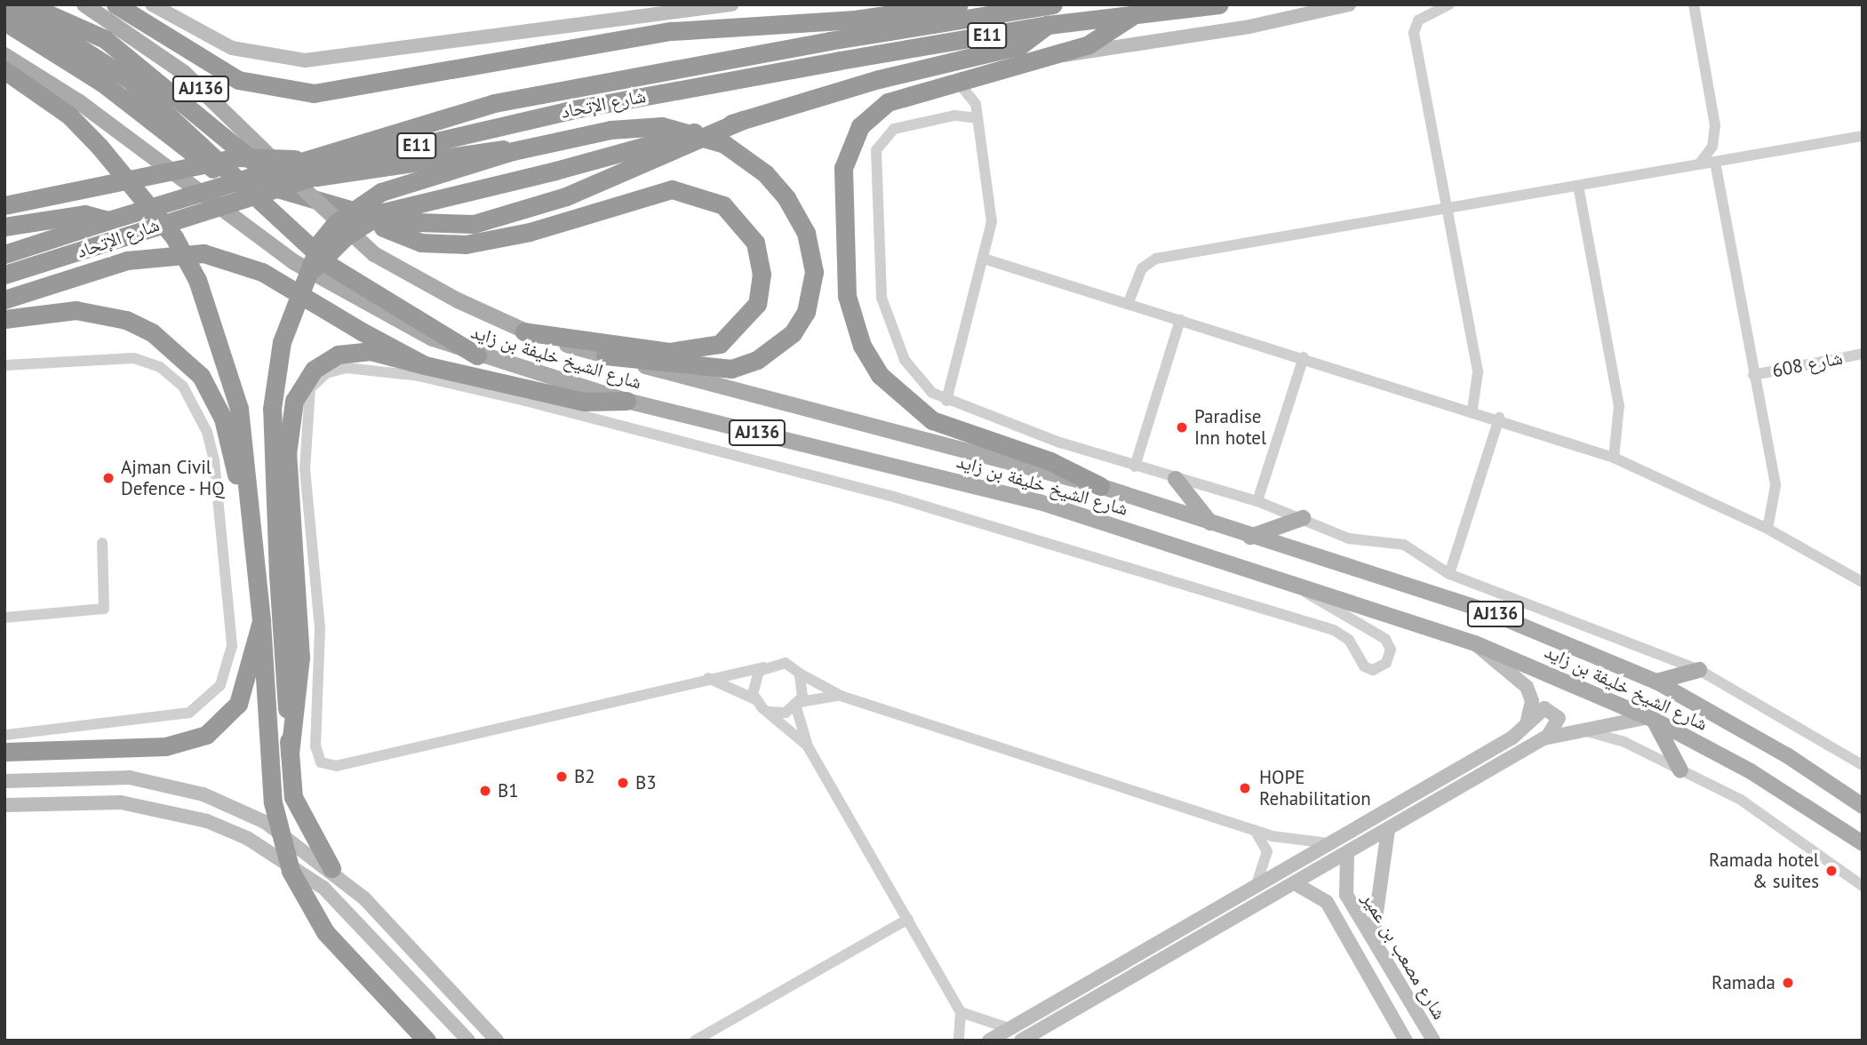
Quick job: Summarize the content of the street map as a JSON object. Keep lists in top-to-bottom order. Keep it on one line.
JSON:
{"streets":{"highway":["E11","شارع الإتحاد"],"main road":["AJ136","شارع الشيخ خليفة بن زايد"],"street":["شارع 608","شارع مصعب بن عمير"]},"crossings":[["AJ136","شارع الإتحاد"],["AJ136","شارع الشيخ خليفة بن زايد"],["شارع الإتحاد","شارع الشيخ خليفة بن زايد"]],"places":["Paradise Inn hotel","Ajman Civil Defence - HQ","B2","B3","HOPE Rehabilitation","B1","Ramada hotel & suites","Ramada"]}
